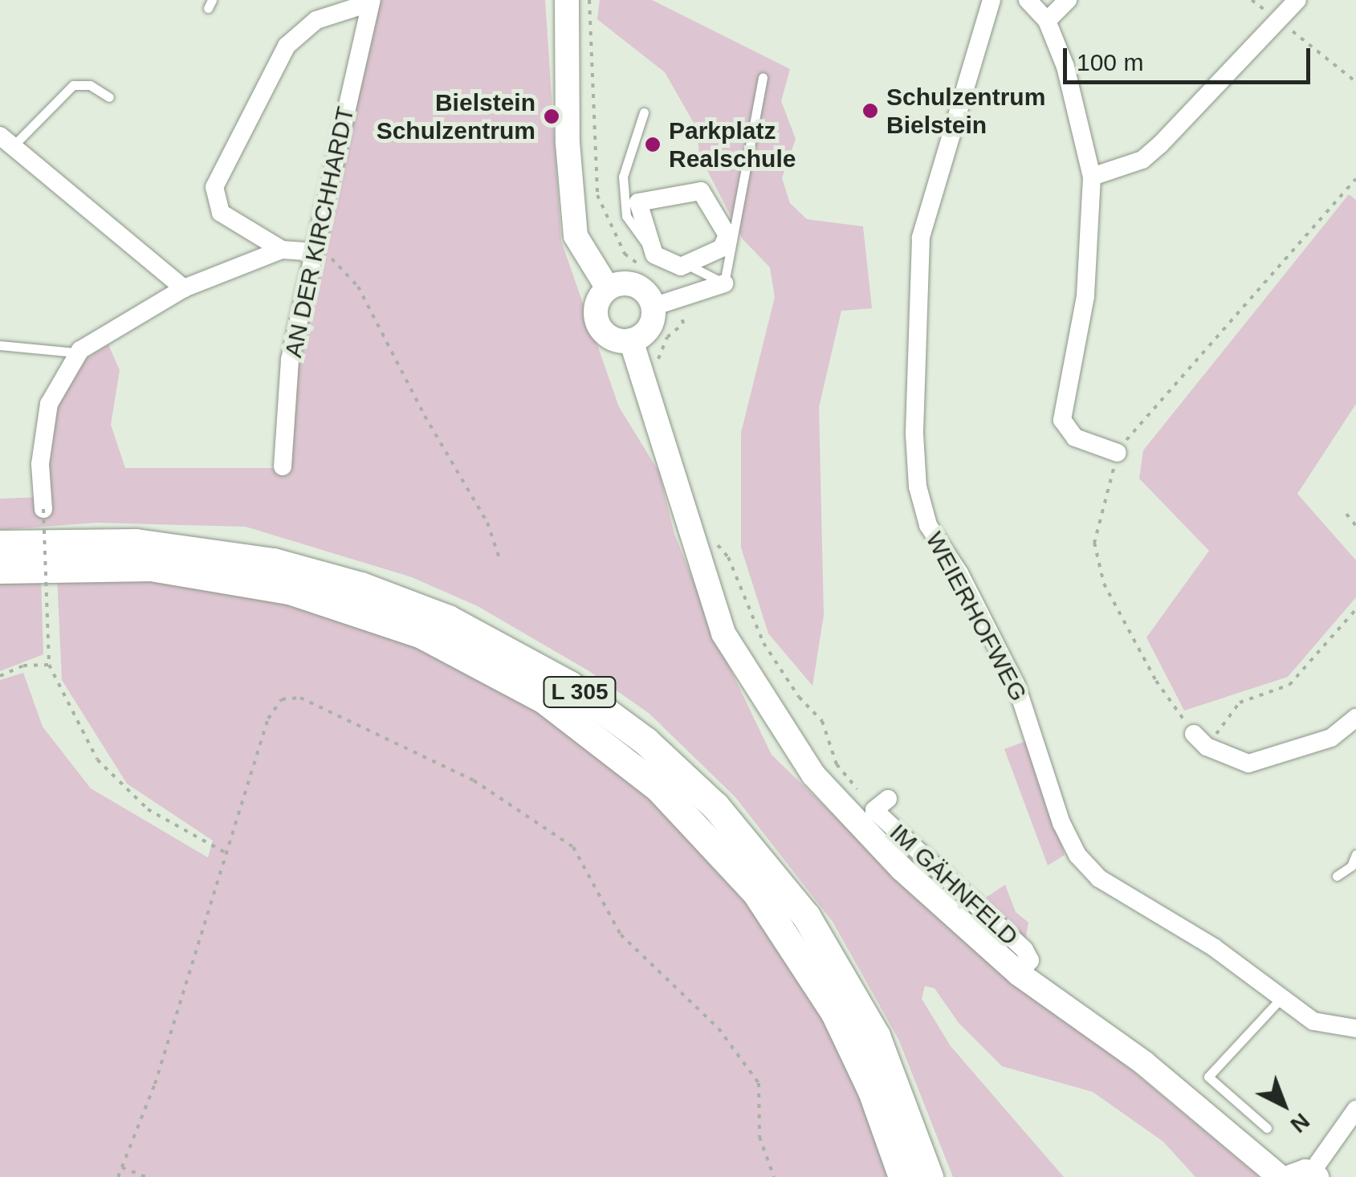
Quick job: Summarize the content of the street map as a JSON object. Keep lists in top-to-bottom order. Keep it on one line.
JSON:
{"streets":{"main road":["L 305"],"street":["AN DER KIRCHHARDT","WEIERHOFWEG","IM GÄHNFELD"]},"places":["Schulzentrum Bielstein","Bielstein Schulzentrum","Parkplatz Realschule"],"scale_bar":"100 m","north":"bottom right"}
